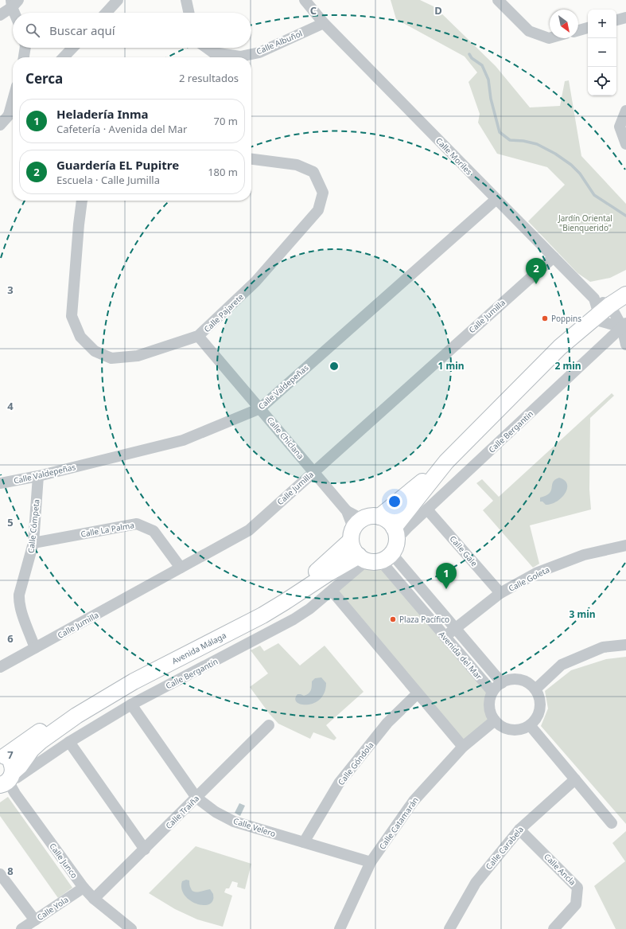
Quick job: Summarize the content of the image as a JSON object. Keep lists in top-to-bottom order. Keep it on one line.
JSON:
{"streets":{"street":["Calle Albuñol","Calle Moriles","Calle Pajarete","Calle Jumilla","Calle Valdepeñas","Calle Bergantín","Calle Chiclana","Calle Cómpeta","Calle La Palma","Calle Gale","Calle Goleta","Avenida Málaga","Avenida del Mar","Calle Góndola","Calle Traiña","Calle Catamarán","Calle Velero","Calle Carabela","Calle Junco","Calle Ancla","Calle Yola"]},"crossings":[["Calle Albuñol","Calle Moriles"],["Calle Moriles","Calle Jumilla"],["Calle Moriles","Calle Valdepeñas"],["Calle Moriles","Calle Bergantín"],["Calle Pajarete","Calle Chiclana"],["Calle Jumilla","Calle Chiclana"],["Calle Jumilla","Calle Cómpeta"],["Calle Jumilla","Calle La Palma"],["Calle Valdepeñas","Calle Chiclana"],["Calle Valdepeñas","Calle Cómpeta"],["Calle Bergantín","Calle Gale"],["Calle Bergantín","Avenida Málaga"],["Calle Bergantín","Avenida del Mar"],["Calle Bergantín","Calle Velero"],["Calle Bergantín","Calle Junco"],["Calle Chiclana","Avenida Málaga"],["Calle Cómpeta","Calle La Palma"],["Calle Gale","Calle Goleta"],["Calle Goleta","Avenida del Mar"],["Avenida Málaga","Avenida del Mar"],["Avenida del Mar","Calle Catamarán"],["Calle Góndola","Calle Velero"],["Calle Traiña","Calle Velero"],["Calle Traiña","Calle Junco"],["Calle Catamarán","Calle Velero"],["Calle Carabela","Calle Ancla"],["Calle Junco","Calle Yola"]],"parks":["Jardín Oriental \"Bienquerido\""],"places":["Poppins","Plaza Pacífico"],"north":"bottom right","page":{"map_buttons":["+","−"],"search":"Buscar aquí","heading":["Cerca","2 resultados"],"list":[{"mark":"1","name":"Heladería Inma","note":"Cafetería · Avenida del Mar","value":"70 m"},{"mark":"2","name":"Guardería EL Pupitre","note":"Escuela · Calle Jumilla","value":"180 m"}],"pins":["2","1"]},"grid":{"columns":["C","D"],"rows":["3","4","5","6","7","8"]},"rings":["1 min","2 min","3 min"]}
